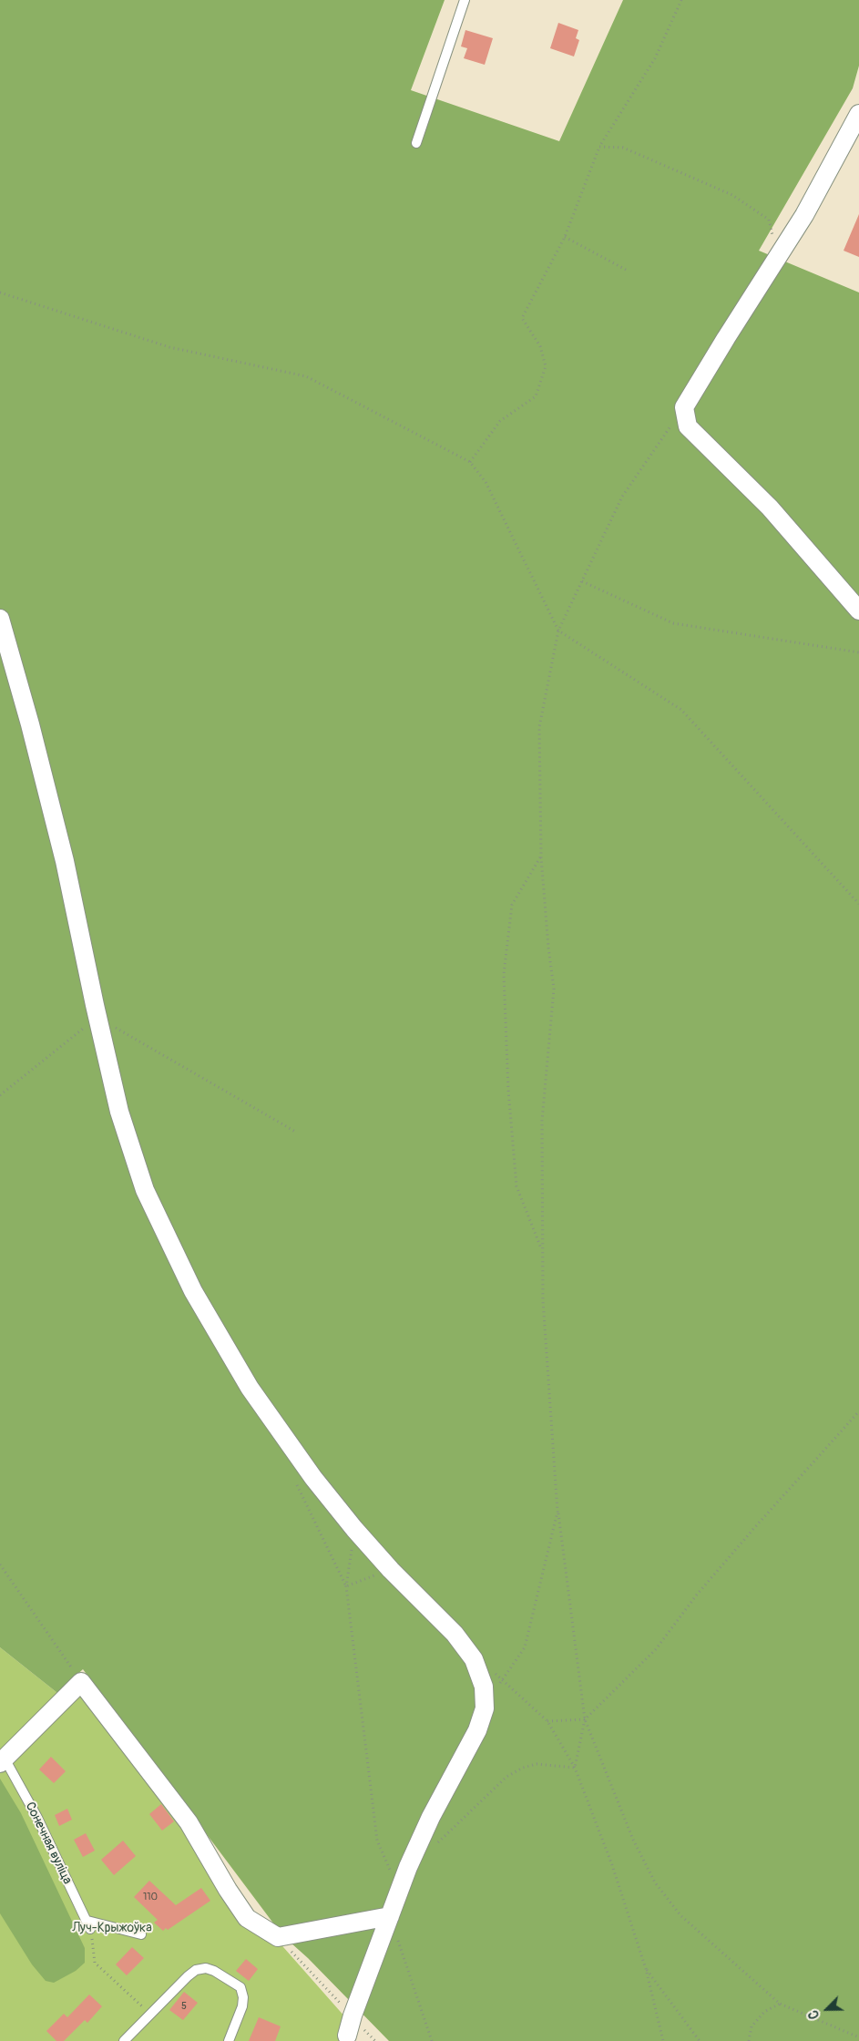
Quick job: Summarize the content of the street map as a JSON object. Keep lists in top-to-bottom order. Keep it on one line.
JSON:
{"streets":{"street":["Сонечная вуліца"]},"parks":["Луч-Крыжоўка"],"house_numbers":["110","5"],"north":"bottom left"}
